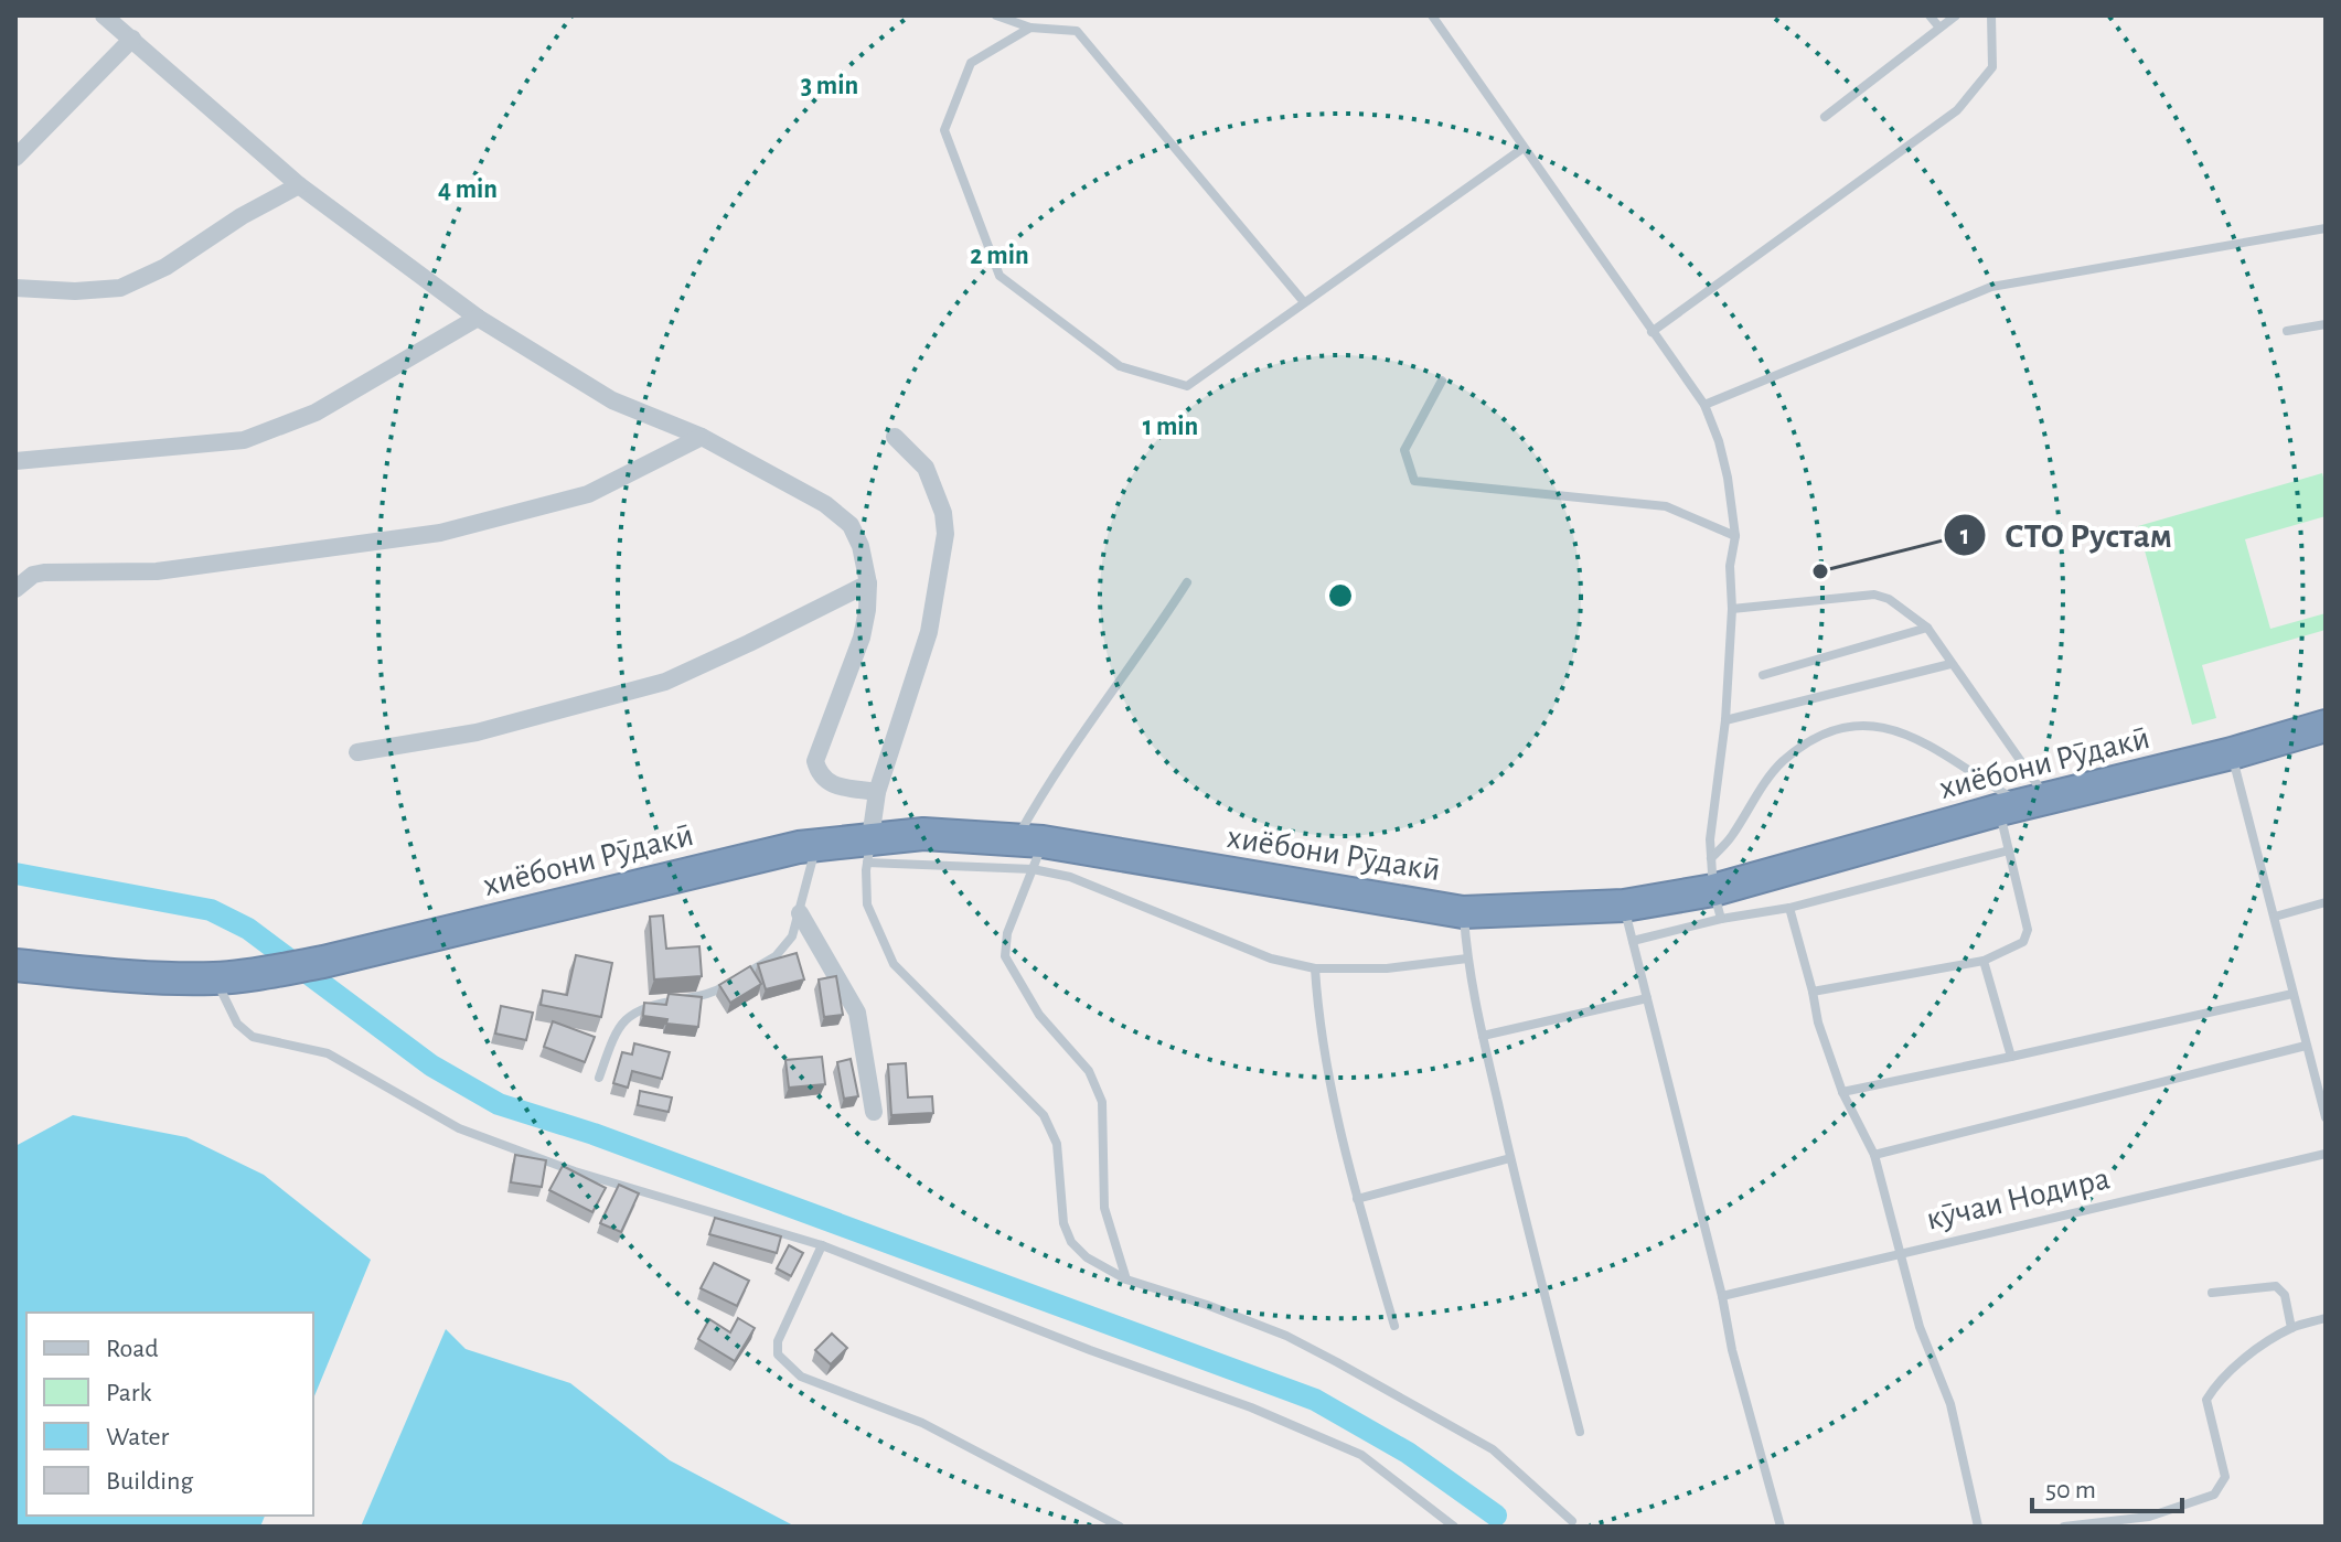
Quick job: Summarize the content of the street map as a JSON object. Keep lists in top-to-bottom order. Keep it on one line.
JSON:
{"streets":{"highway":["хиёбони Рӯдакӣ"],"lane":["кӯчаи Нодира"]},"places":["СТО Рустам"],"legend":["Road","Park","Water","Building"],"scale_bar":"50 m","rings":["3 min","4 min","2 min","1 min"]}
